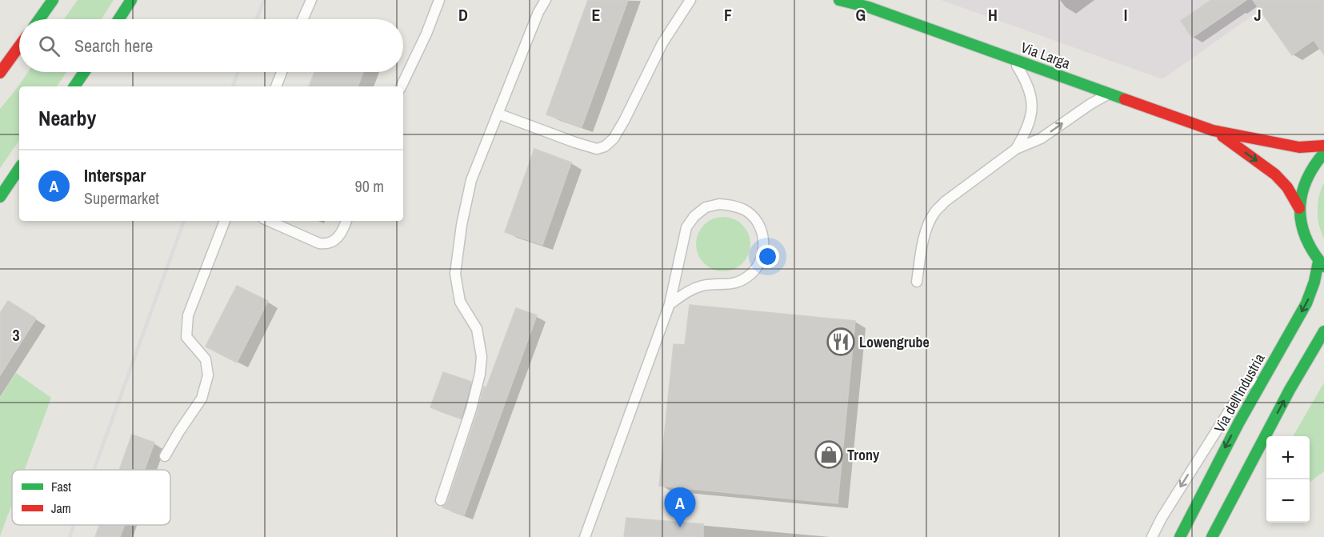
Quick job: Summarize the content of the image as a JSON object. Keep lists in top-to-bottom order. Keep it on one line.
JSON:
{"streets":{"street":["Via Larga","Via dell'Industria"]},"places":{"restaurant":["Lowengrube"],"shop":["Trony"]},"legend":["Fast","Jam"],"page":{"search":"Search here","heading":"Nearby","list":[{"mark":"A","name":"Interspar","note":"Supermarket","value":"90 m"}],"map_buttons":["+","−"],"pins":"A"},"grid":{"columns":["D","E","F","G","H","I","J"],"rows":["3"]}}
